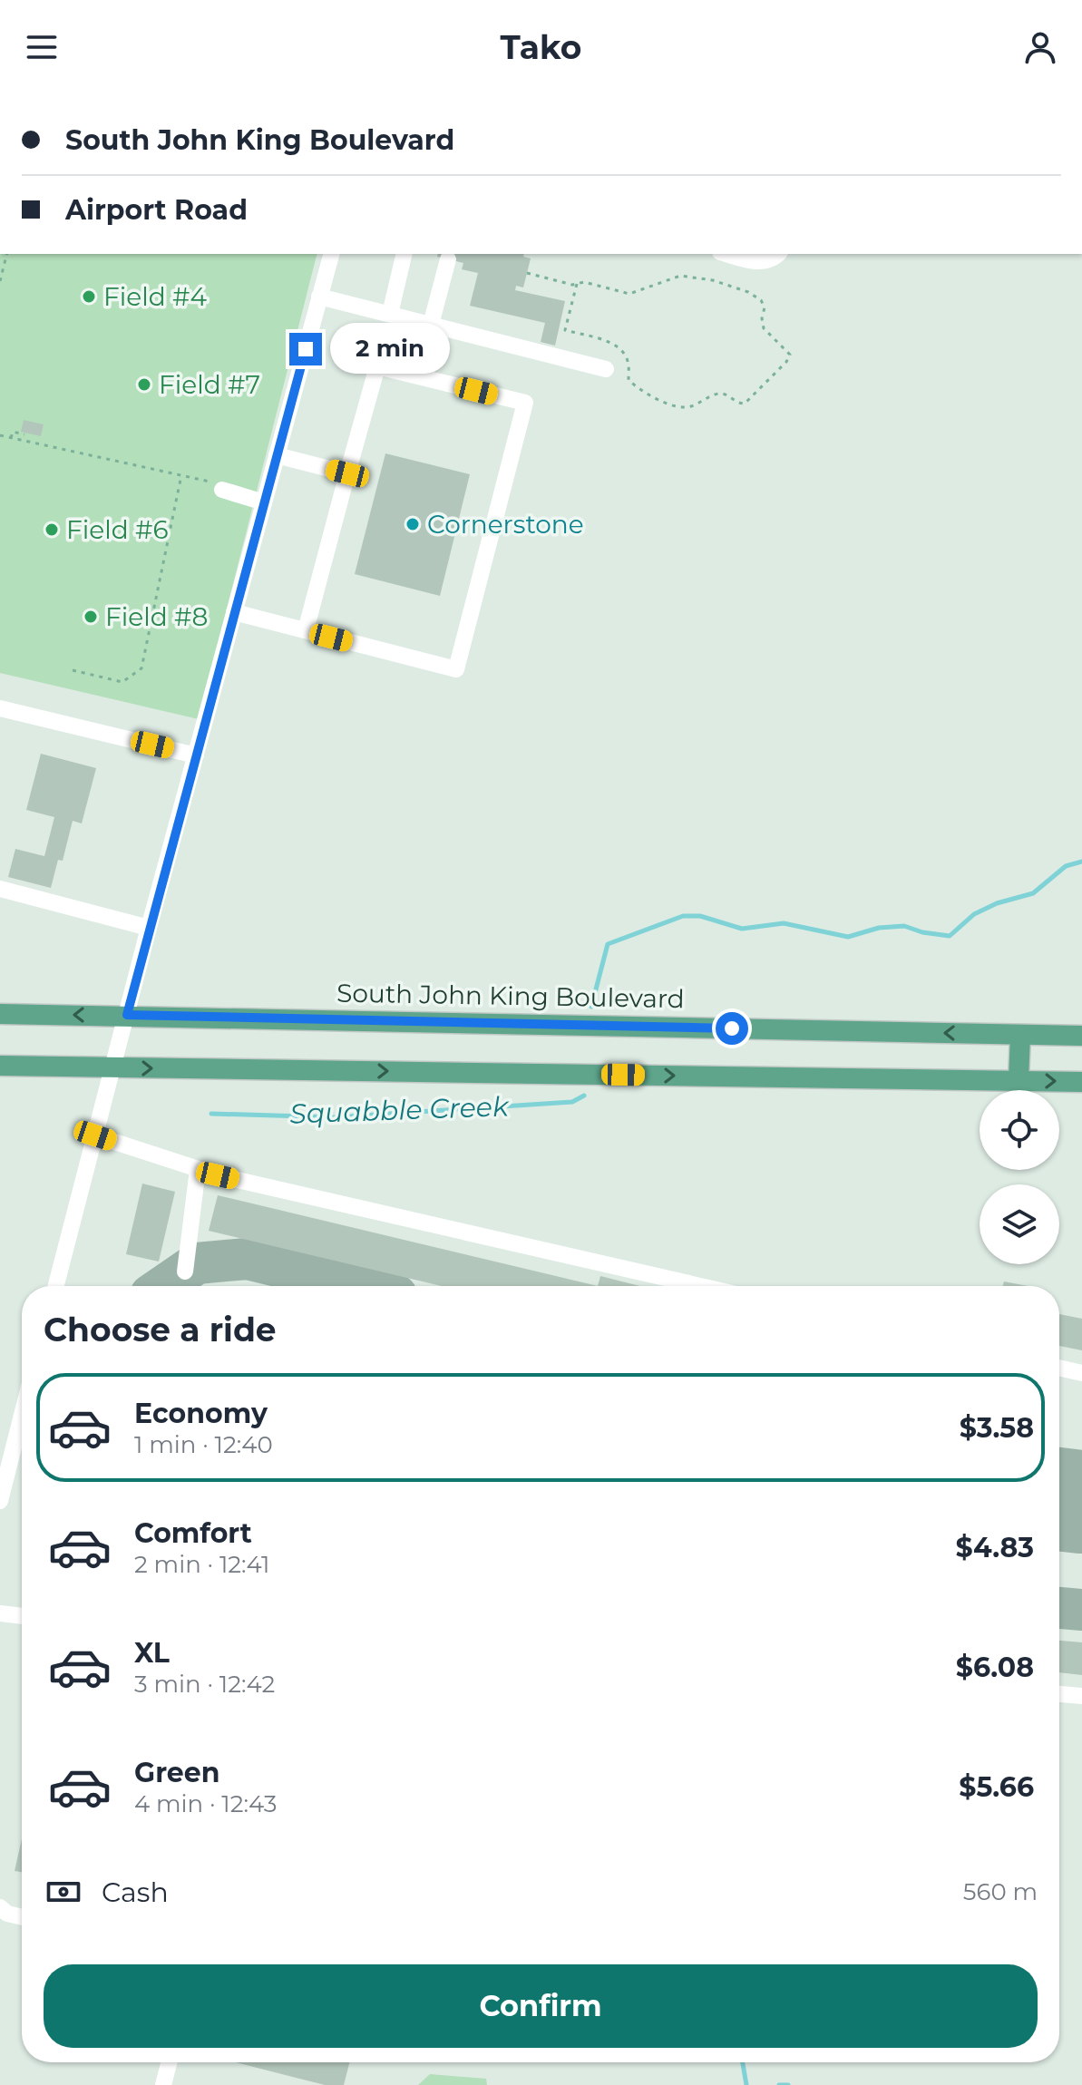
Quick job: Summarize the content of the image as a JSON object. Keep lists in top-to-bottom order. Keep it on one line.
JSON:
{"streets":{"main road":["South John King Boulevard"]},"water":["Squabble Creek"],"places":["Field #4","Field #7","Cornerstone","Field #6","Field #8"],"page":{"header":"Tako","banner":["South John King Boulevard","Airport Road"],"bubble":"2 min","heading":"Choose a ride","list":[{"name":"Economy","note":"1 min · 12:40","value":"$3.58"},{"name":"Comfort","note":"2 min · 12:41","value":"$4.83"},{"name":"XL","note":"3 min · 12:42","value":"$6.08"},{"name":"Green","note":"4 min · 12:43","value":"$5.66"}],"pay":["Cash","560 m"],"buttons":"Confirm"}}
